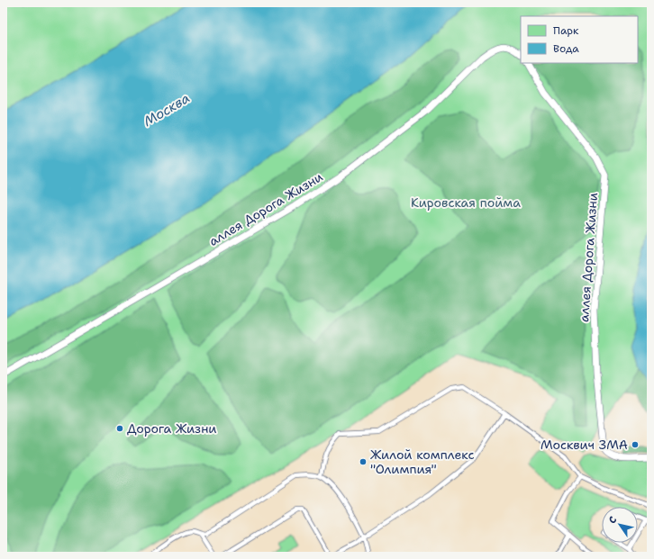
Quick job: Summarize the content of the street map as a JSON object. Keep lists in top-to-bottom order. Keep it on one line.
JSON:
{"streets":{"street":["аллея Дорога Жизни"]},"water":["Москва"],"parks":["Кировская пойма"],"places":["Дорога Жизни","Москвич ЗМА","Жилой комплекс \"Олимпия\""],"legend":["Парк","Вода"],"north":"top left"}
